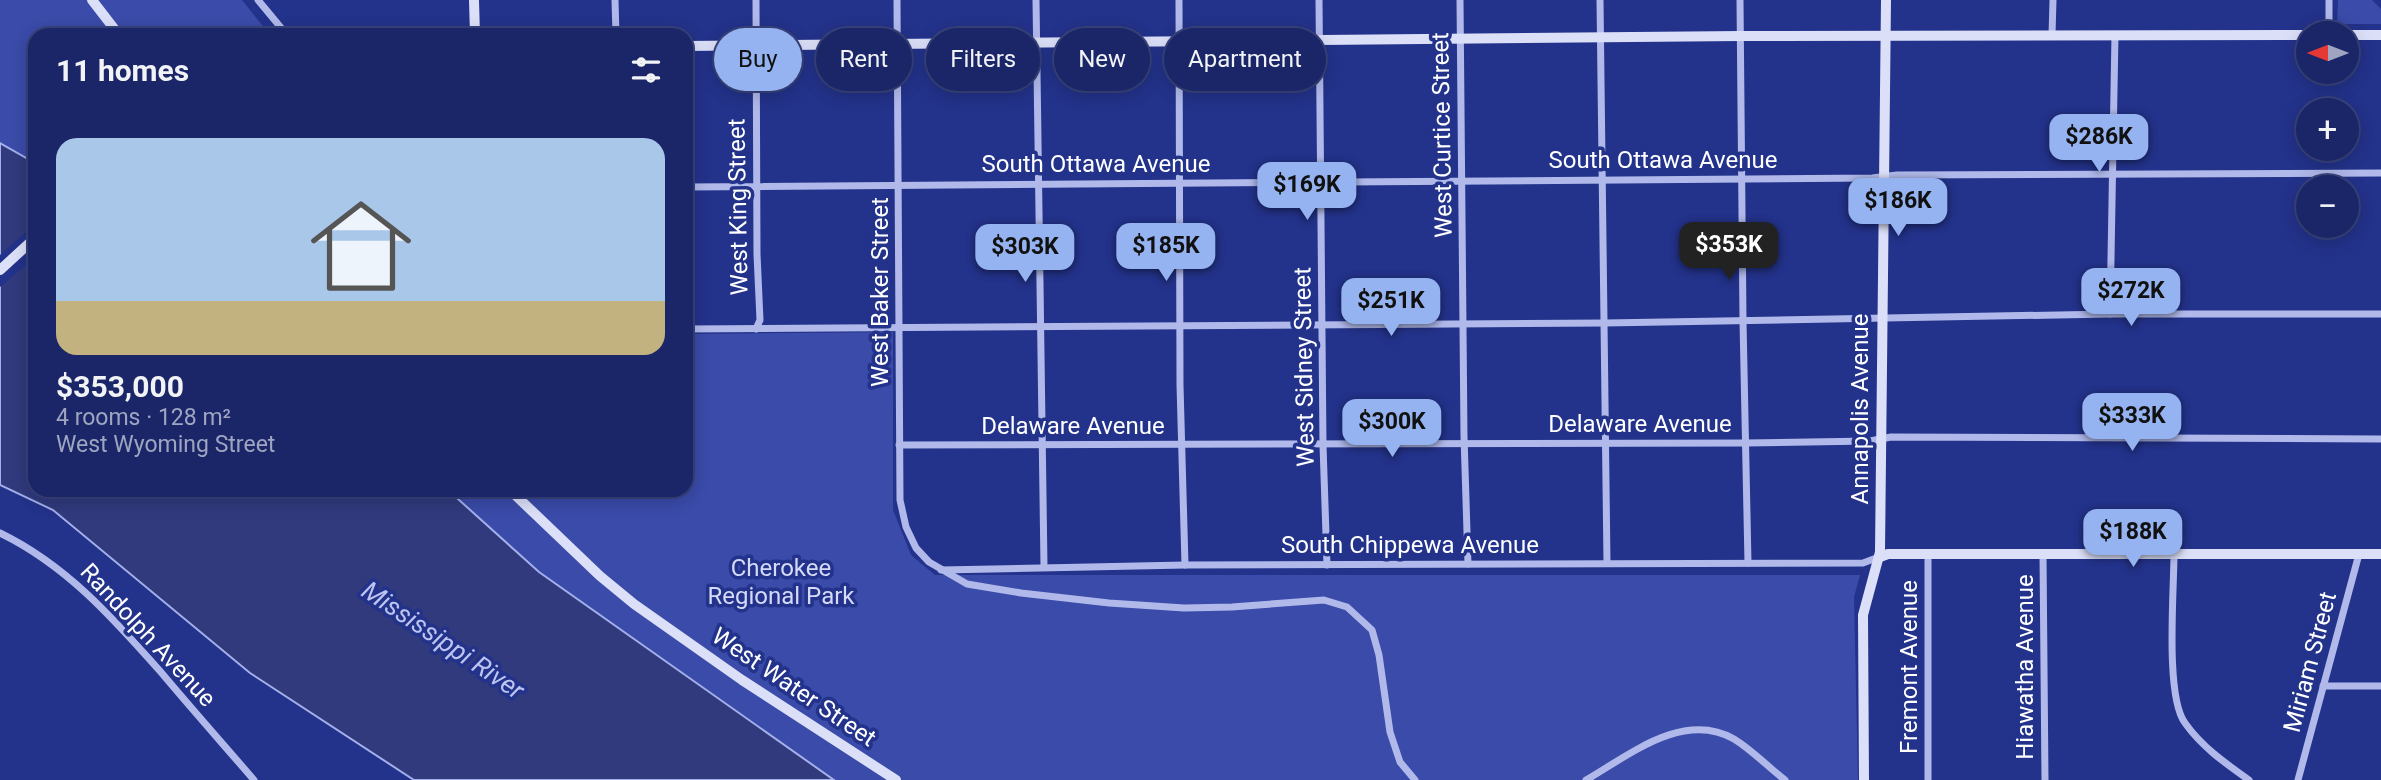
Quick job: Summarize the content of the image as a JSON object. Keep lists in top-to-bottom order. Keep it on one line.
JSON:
{"streets":{"street":["West Curtice Street","South Ottawa Avenue","West King Street","West Baker Street","West Sidney Street","Annapolis Avenue","Delaware Avenue","South Chippewa Avenue","Randolph Avenue","Miriam Street","Fremont Avenue","Hiawatha Avenue","West Water Street"]},"crossings":[["West Curtice Street","South Ottawa Avenue"],["West Curtice Street","Delaware Avenue"],["West Curtice Street","South Chippewa Avenue"],["South Ottawa Avenue","West King Street"],["South Ottawa Avenue","West Baker Street"],["South Ottawa Avenue","West Sidney Street"],["South Ottawa Avenue","Annapolis Avenue"],["West Baker Street","Delaware Avenue"],["West Baker Street","South Chippewa Avenue"],["West Sidney Street","Delaware Avenue"],["West Sidney Street","South Chippewa Avenue"],["Annapolis Avenue","Delaware Avenue"],["Annapolis Avenue","South Chippewa Avenue"]],"water":["Mississippi River"],"parks":["Cherokee Regional Park"],"north":"left","page":{"map_buttons":["+","−"],"chip":["Buy","Rent","Filters","New","Apartment"],"heading":"11 homes","list":[{"name":"$353,000","note":"4 rooms · 128 m² · West Wyoming Street"}],"price":["$286K","$169K","$186K","$353K","$185K","$303K","$272K","$251K","$333K","$300K","$188K"]}}
